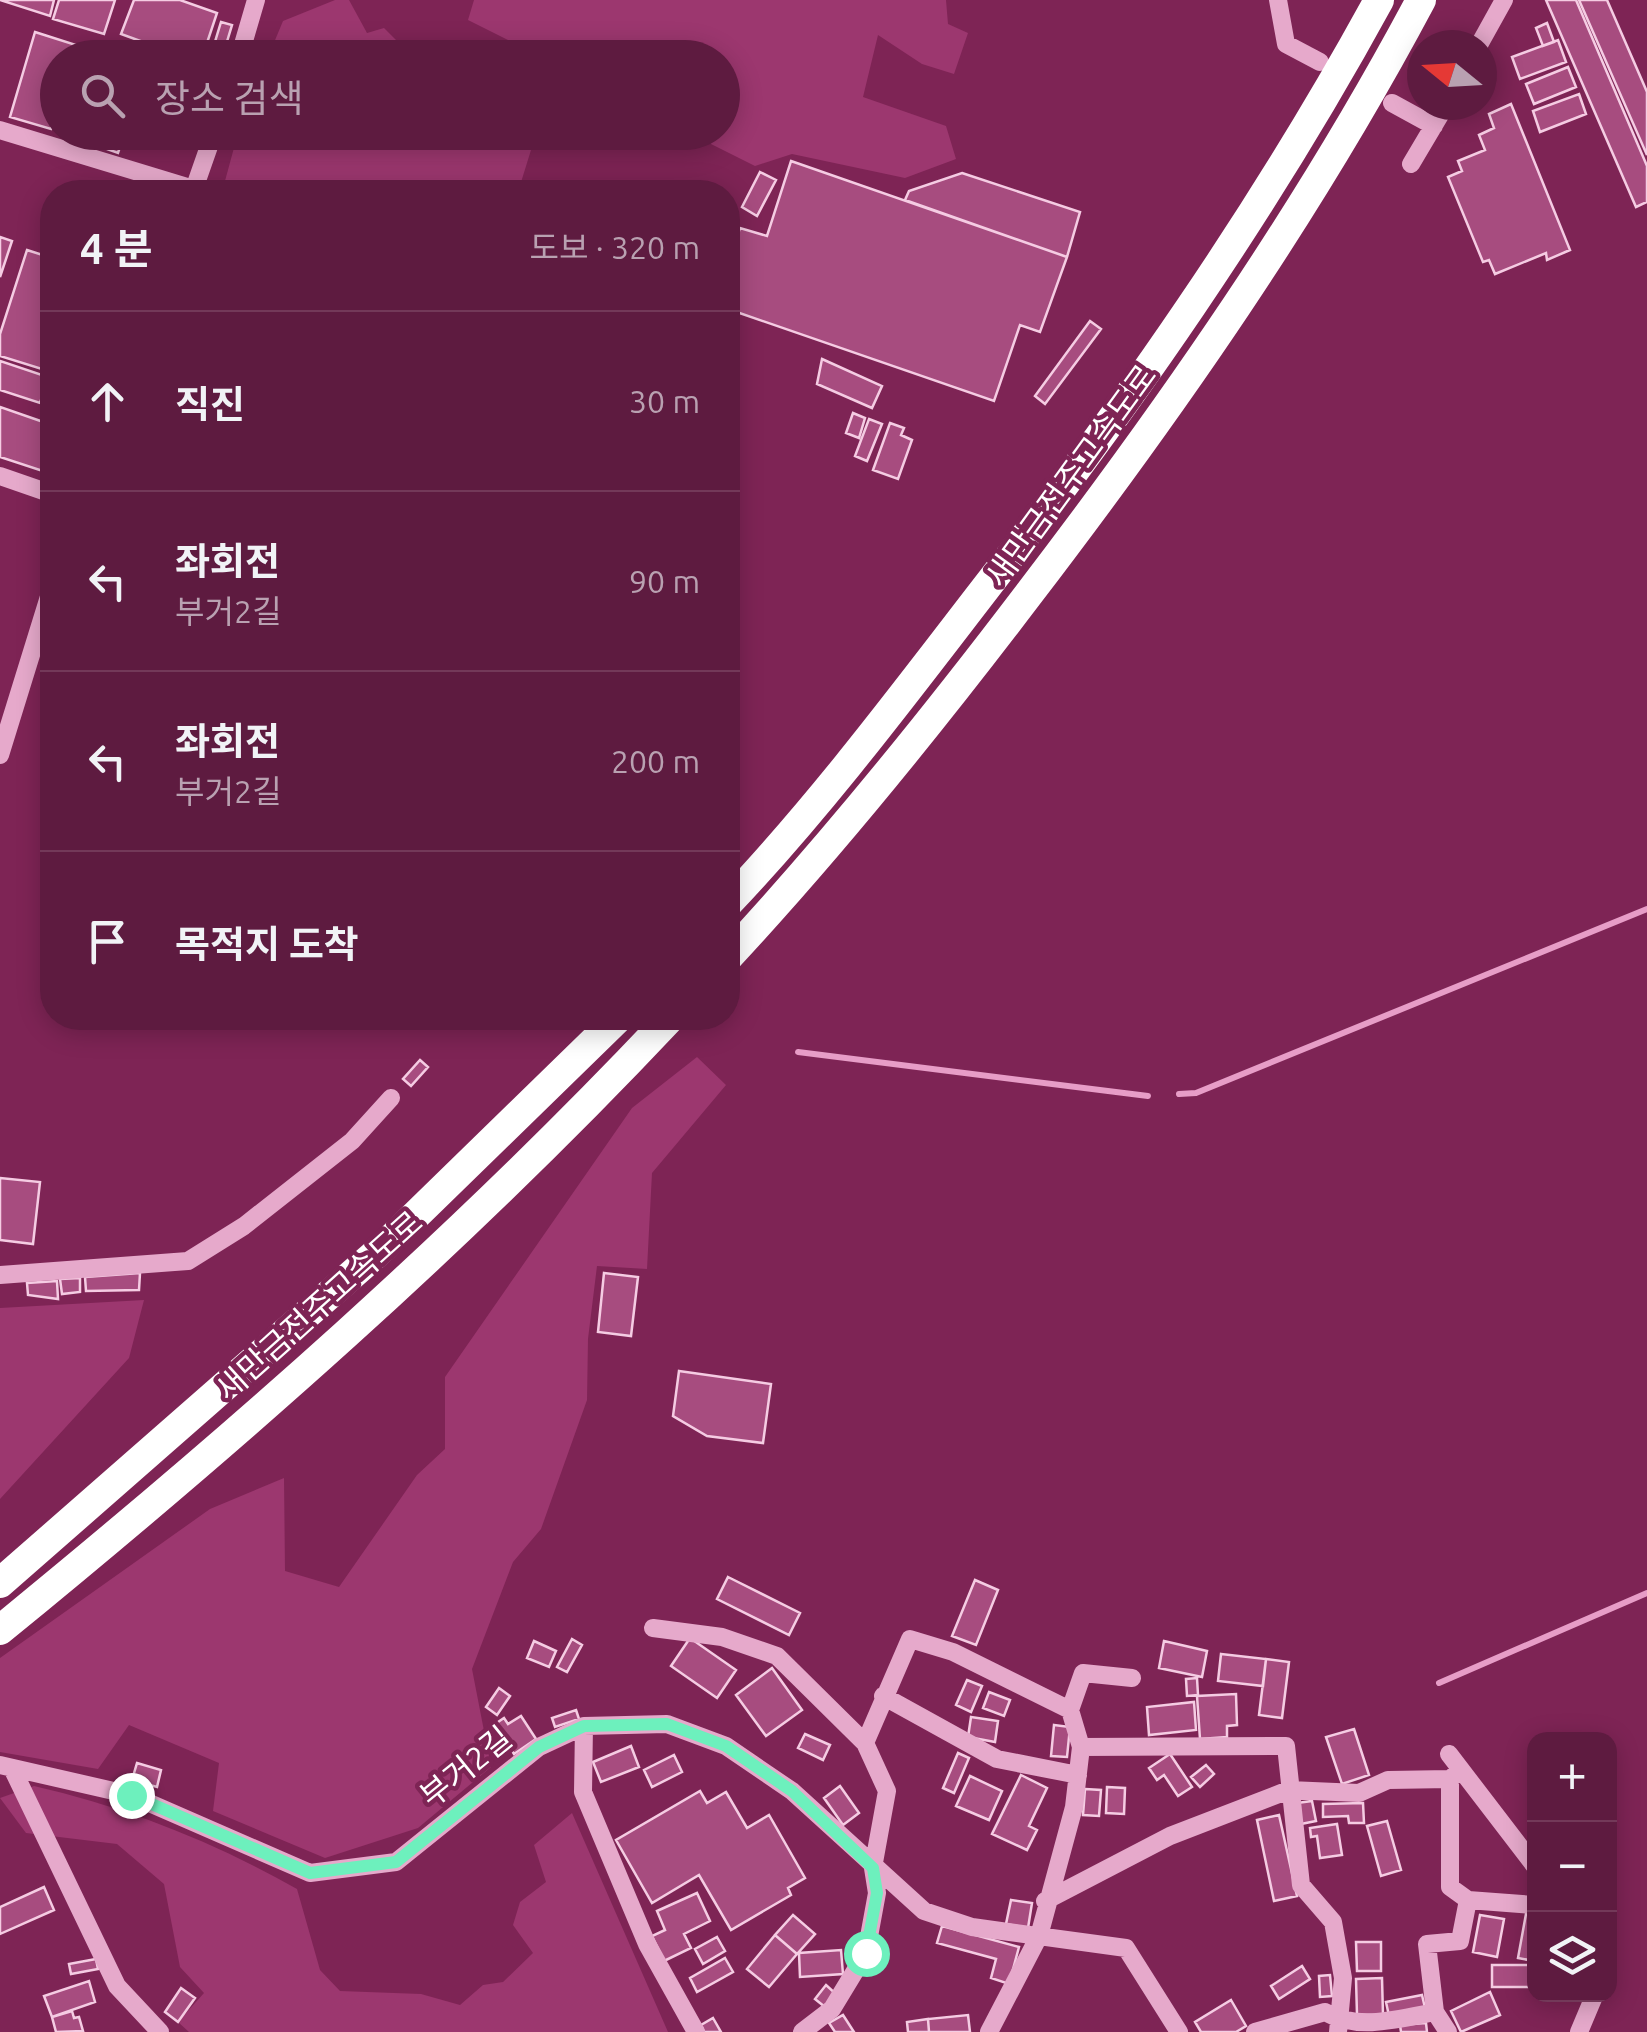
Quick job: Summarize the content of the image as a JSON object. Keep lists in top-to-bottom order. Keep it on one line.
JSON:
{"streets":{"highway":["새만금전주고속도로"],"street":["부거2길"]},"north":"left","page":{"search":"장소 검색","heading":["4 분","도보 · 320 m"],"list":[["직진","30 m"],["좌회전","부거2길","90 m"],["좌회전","부거2길","200 m"],"목적지 도착"],"map_buttons":["+","−"]}}
